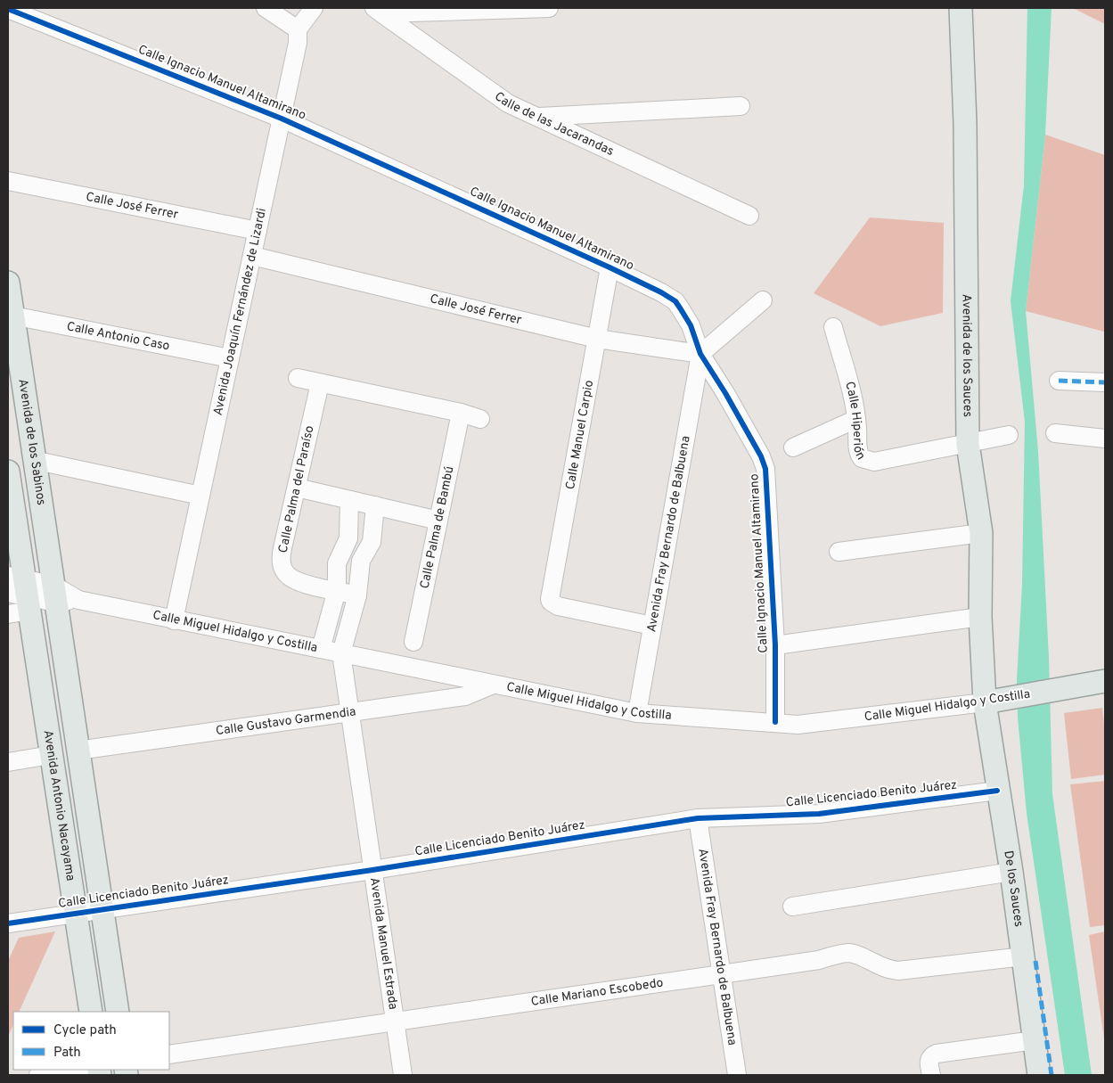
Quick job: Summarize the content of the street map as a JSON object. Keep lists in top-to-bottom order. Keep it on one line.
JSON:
{"streets":{"main road":["Avenida de los Sauces","Avenida de los Sabinos","Calle Miguel Hidalgo y Costilla","Avenida Antonio Nacayama","De los Sauces"],"street":["Calle Ignacio Manuel Altamirano","Calle de las Jacarandas","Calle José Ferrer","Avenida Joaquín Fernández de Lizardi","Calle Antonio Caso","Calle Hiperión","Calle Manuel Carpio","Calle Palma del Paraíso","Calle Palma de Bambú","Avenida Fray Bernardo de Balbuena","Calle Gustavo Garmendia","Calle Licenciado Benito Juárez","Avenida Manuel Estrada","Calle Mariano Escobedo"]},"crossings":[["Calle Ignacio Manuel Altamirano","Calle José Ferrer"],["Calle Ignacio Manuel Altamirano","Avenida Joaquín Fernández de Lizardi"],["Calle Ignacio Manuel Altamirano","Calle Manuel Carpio"],["Calle Ignacio Manuel Altamirano","Avenida Fray Bernardo de Balbuena"],["Calle Ignacio Manuel Altamirano","Calle Miguel Hidalgo y Costilla"],["Calle José Ferrer","Avenida Joaquín Fernández de Lizardi"],["Calle José Ferrer","Calle Manuel Carpio"],["Calle José Ferrer","Avenida Fray Bernardo de Balbuena"],["Avenida Joaquín Fernández de Lizardi","Calle Antonio Caso"],["Avenida Joaquín Fernández de Lizardi","Calle Miguel Hidalgo y Costilla"],["Calle Antonio Caso","Avenida de los Sabinos"],["Avenida de los Sauces","Calle Hiperión"],["Avenida de los Sauces","Calle Miguel Hidalgo y Costilla"],["Avenida de los Sauces","De los Sauces"],["Calle Manuel Carpio","Avenida Fray Bernardo de Balbuena"],["Avenida de los Sabinos","Calle Miguel Hidalgo y Costilla"],["Avenida Fray Bernardo de Balbuena","Calle Miguel Hidalgo y Costilla"],["Avenida Fray Bernardo de Balbuena","Calle Licenciado Benito Juárez"],["Avenida Fray Bernardo de Balbuena","Calle Mariano Escobedo"],["Calle Miguel Hidalgo y Costilla","Calle Gustavo Garmendia"],["Calle Miguel Hidalgo y Costilla","Avenida Antonio Nacayama"],["Calle Miguel Hidalgo y Costilla","De los Sauces"],["Calle Miguel Hidalgo y Costilla","Avenida Manuel Estrada"],["Calle Gustavo Garmendia","Avenida Manuel Estrada"],["Calle Licenciado Benito Juárez","Avenida Antonio Nacayama"],["Calle Licenciado Benito Juárez","De los Sauces"],["Calle Licenciado Benito Juárez","Avenida Manuel Estrada"],["De los Sauces","Calle Mariano Escobedo"],["Avenida Manuel Estrada","Calle Mariano Escobedo"]],"legend":["Cycle path","Path"]}
